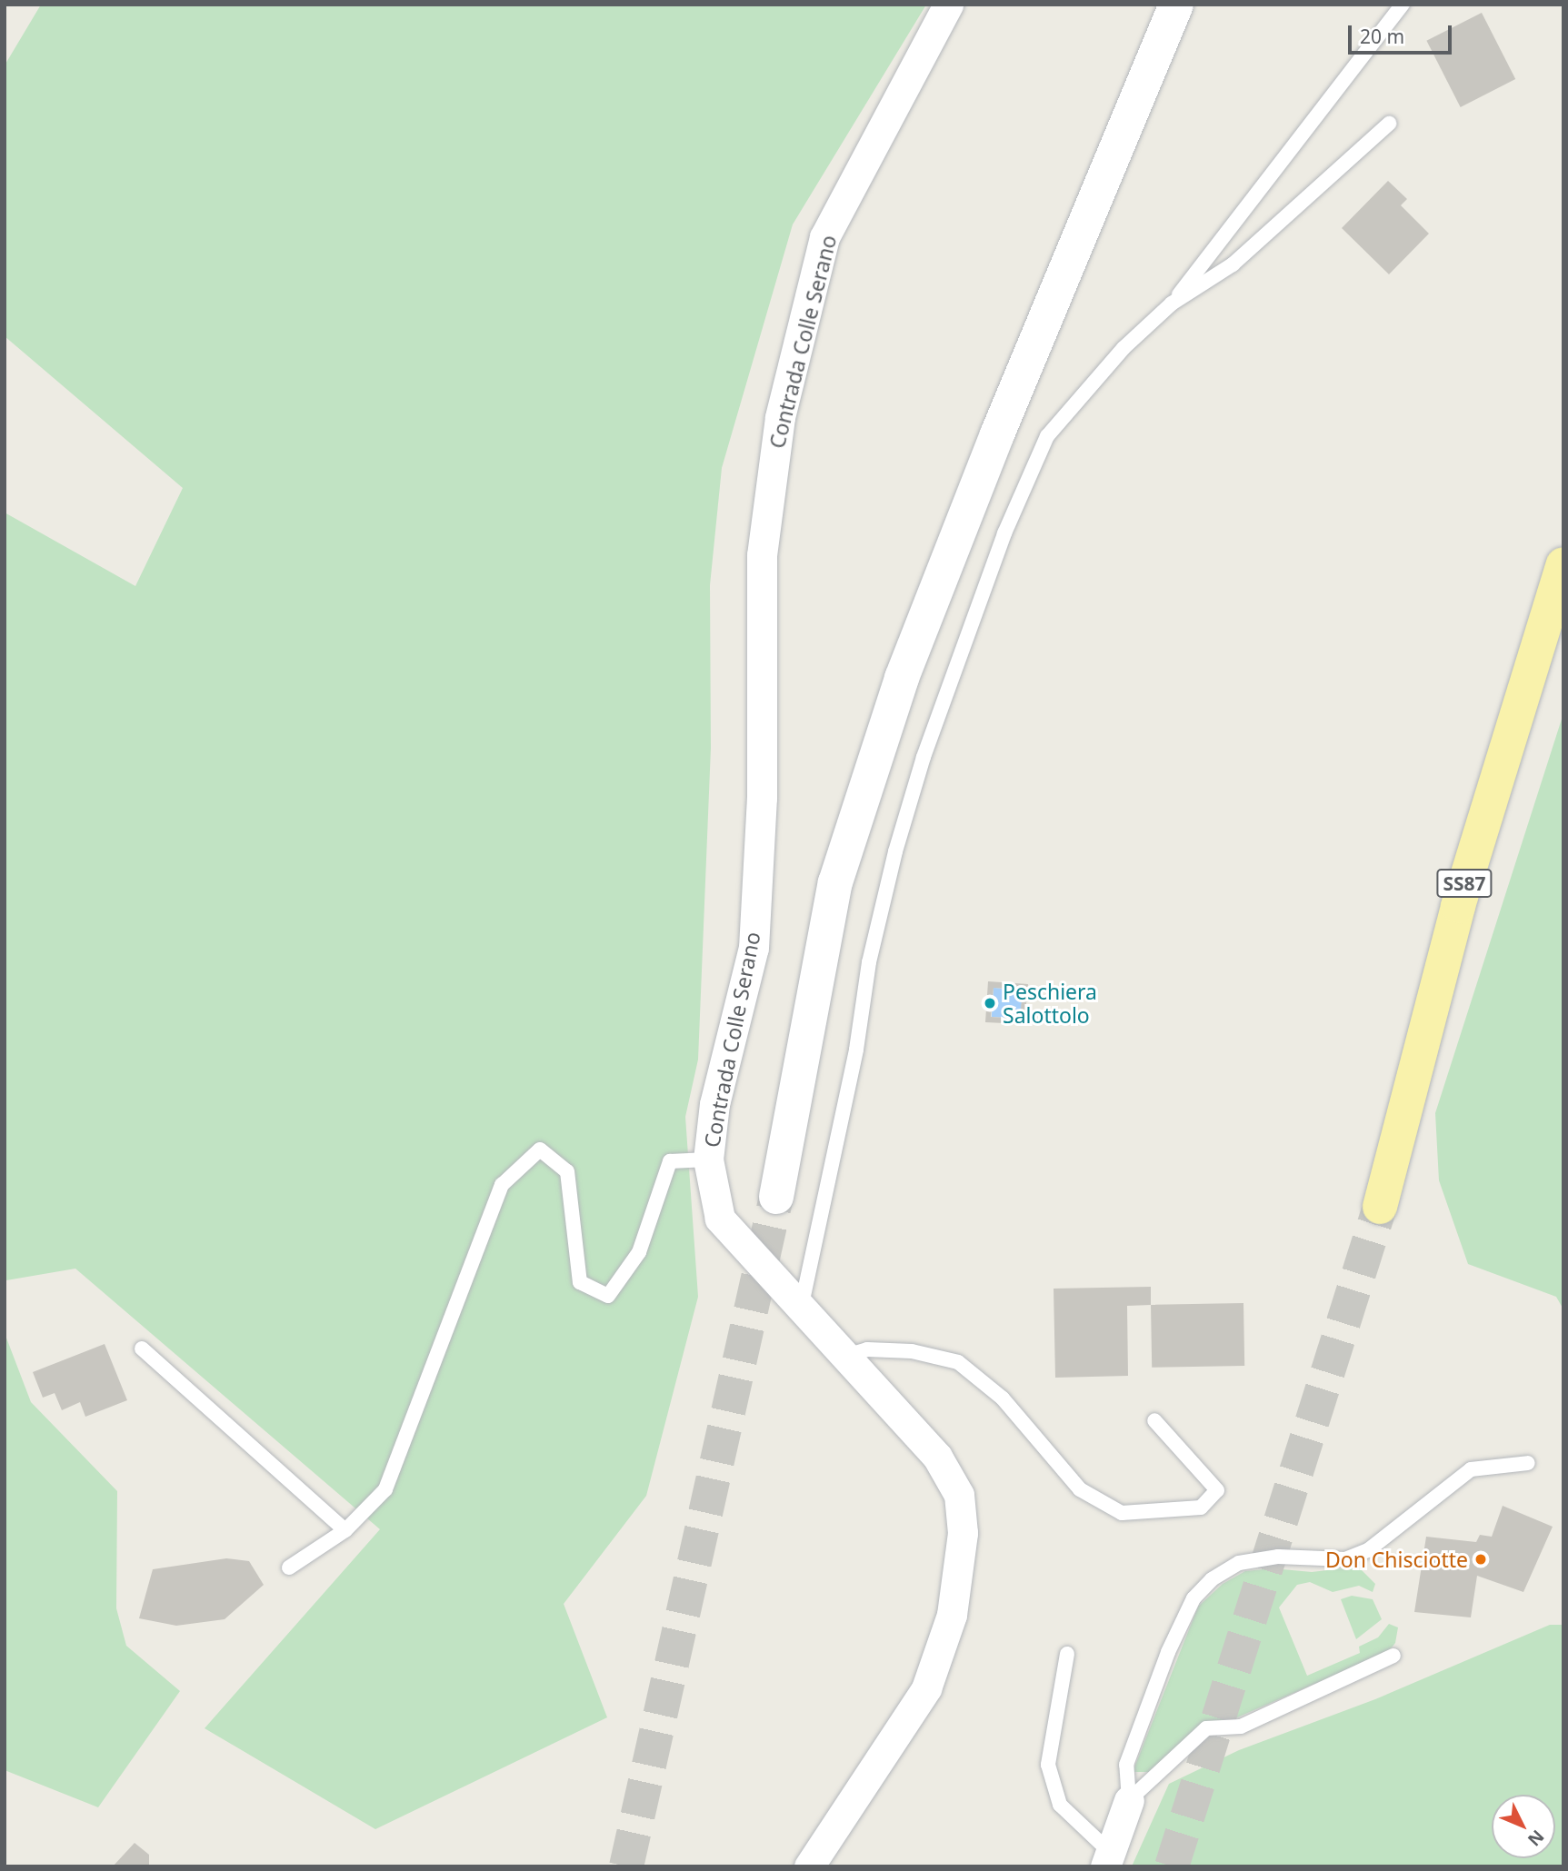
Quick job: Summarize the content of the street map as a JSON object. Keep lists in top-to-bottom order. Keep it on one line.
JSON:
{"streets":{"main road":["SS87"],"street":["Contrada Colle Serano"]},"places":["Peschiera Salottolo","Don Chisciotte"],"scale_bar":"20 m","north":"bottom right"}
